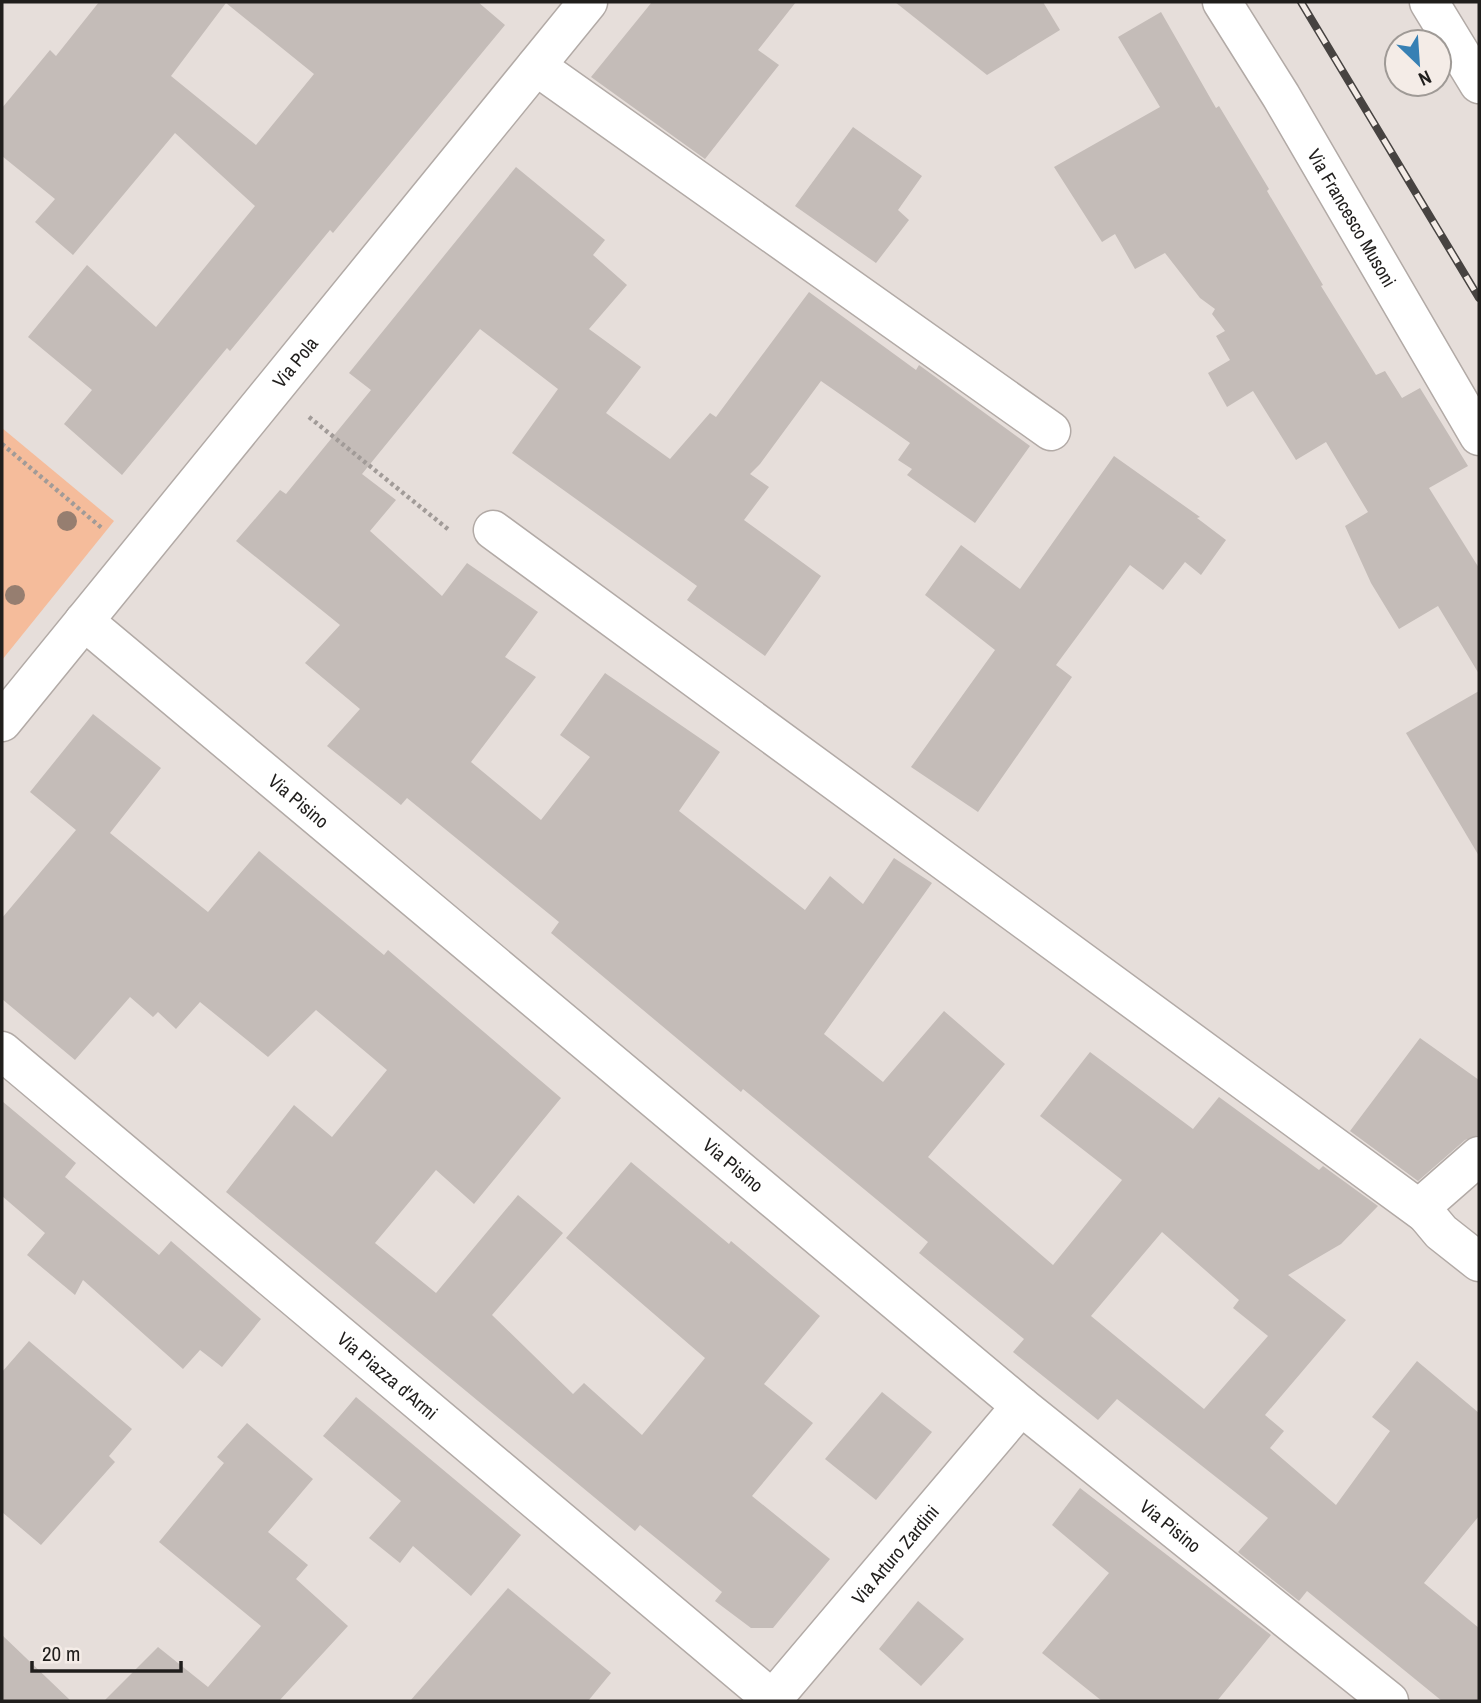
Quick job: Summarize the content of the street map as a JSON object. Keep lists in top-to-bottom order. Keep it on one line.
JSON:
{"streets":{"street":["Via Francesco Musoni","Via Pola","Via Pisino","Via Piazza d'Armi","Via Arturo Zardini"]},"crossings":[["Via Pola","Via Pisino"],["Via Pisino","Via Arturo Zardini"],["Via Piazza d'Armi","Via Arturo Zardini"]],"scale_bar":"20 m","north":"bottom right"}
